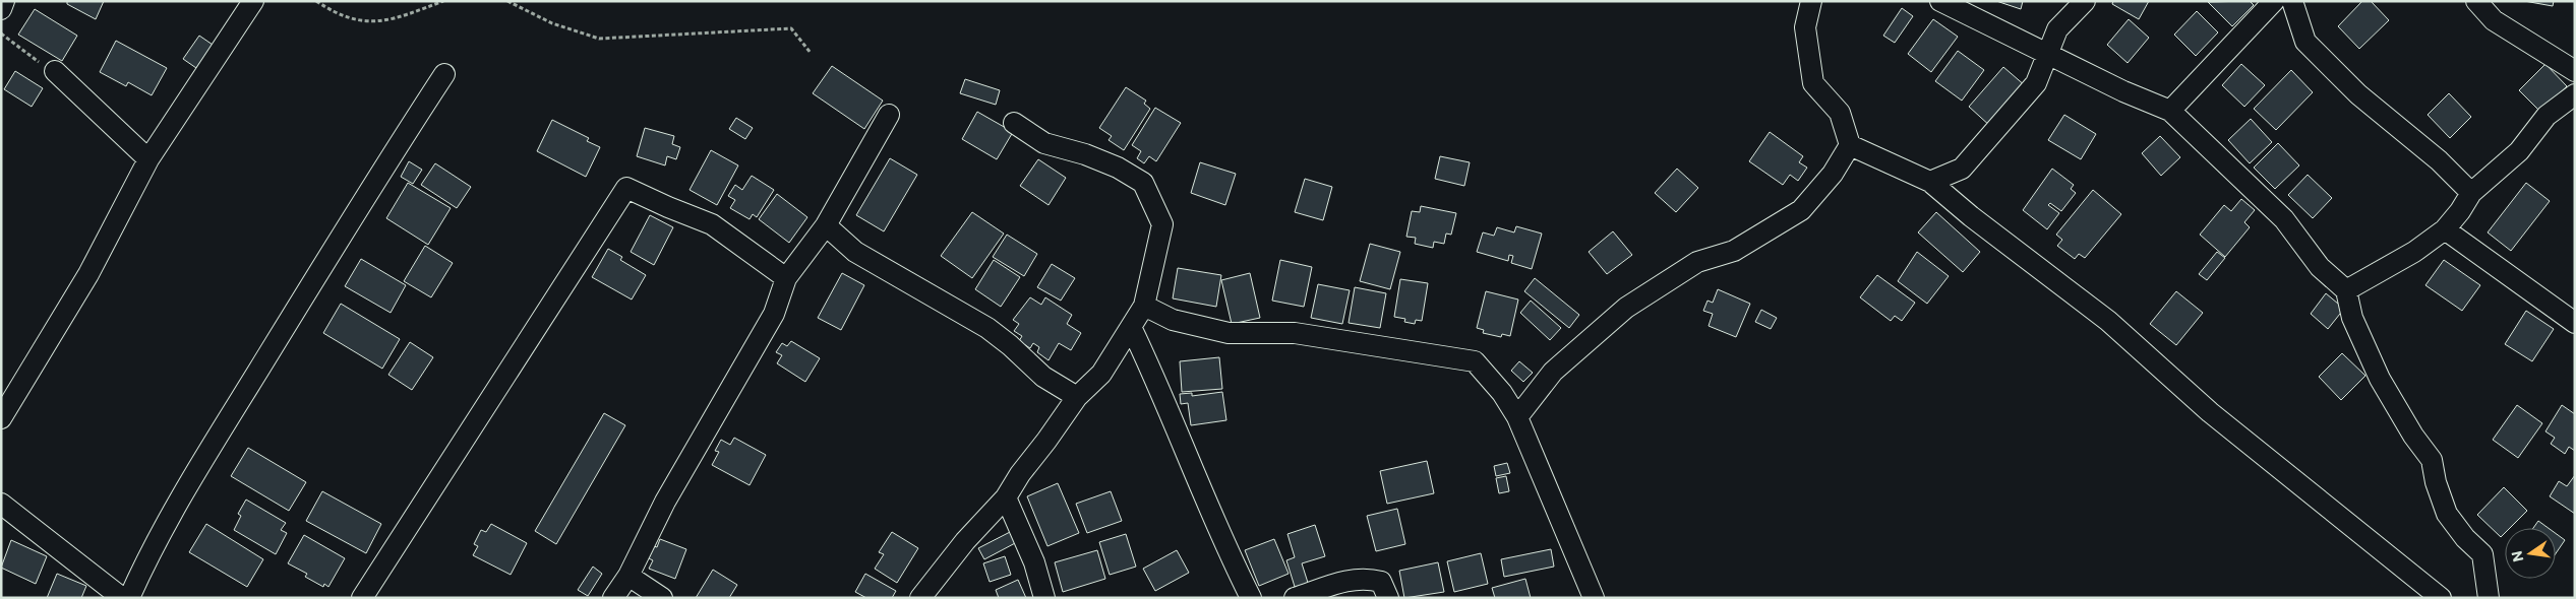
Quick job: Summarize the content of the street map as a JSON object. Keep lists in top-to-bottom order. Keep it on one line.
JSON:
{"north":"left"}
